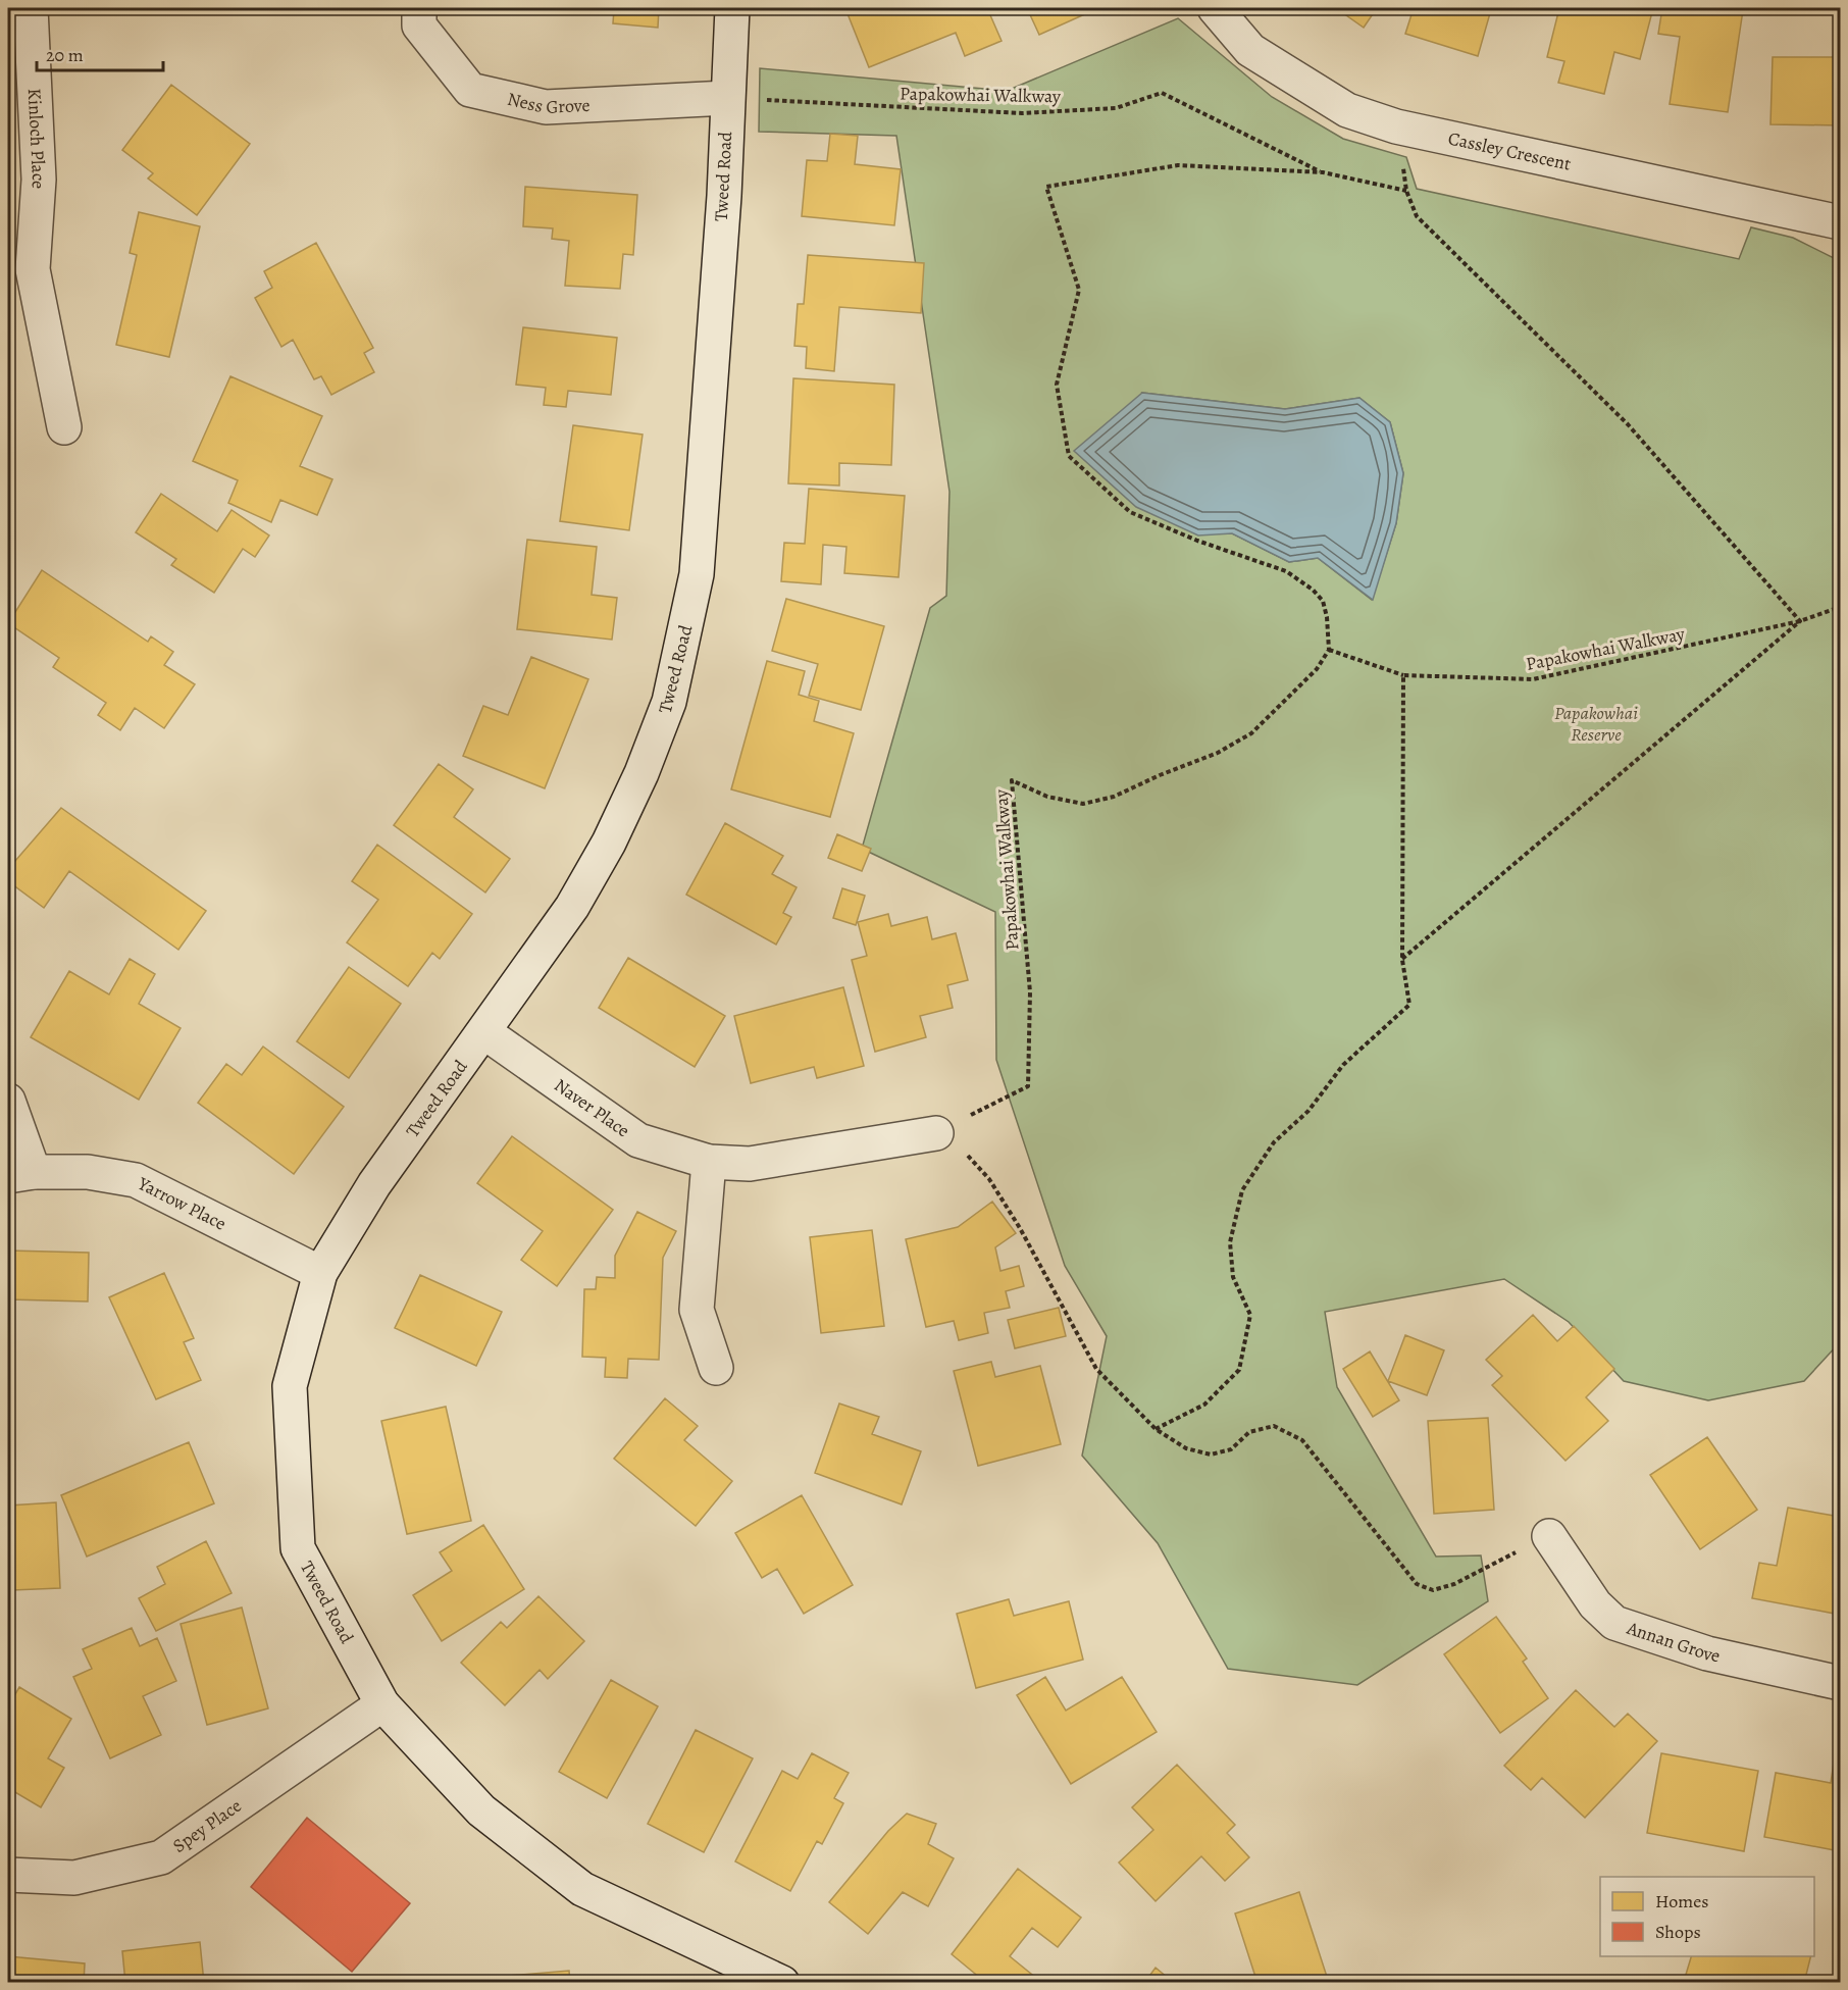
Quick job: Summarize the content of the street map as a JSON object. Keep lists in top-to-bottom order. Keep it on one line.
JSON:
{"streets":{"street":["Ness Grove","Kinloch Place","Cassley Crescent","Tweed Road","Naver Place","Yarrow Place","Annan Grove","Spey Place"],"path":["Papakowhai Walkway"]},"crossings":[["Papakowhai Walkway","Ness Grove"],["Papakowhai Walkway","Tweed Road"],["Papakowhai Walkway","Naver Place"],["Ness Grove","Tweed Road"],["Tweed Road","Naver Place"],["Tweed Road","Yarrow Place"],["Tweed Road","Spey Place"]],"parks":["Papakowhai Reserve"],"legend":["Homes","Shops"],"scale_bar":"20 m"}
